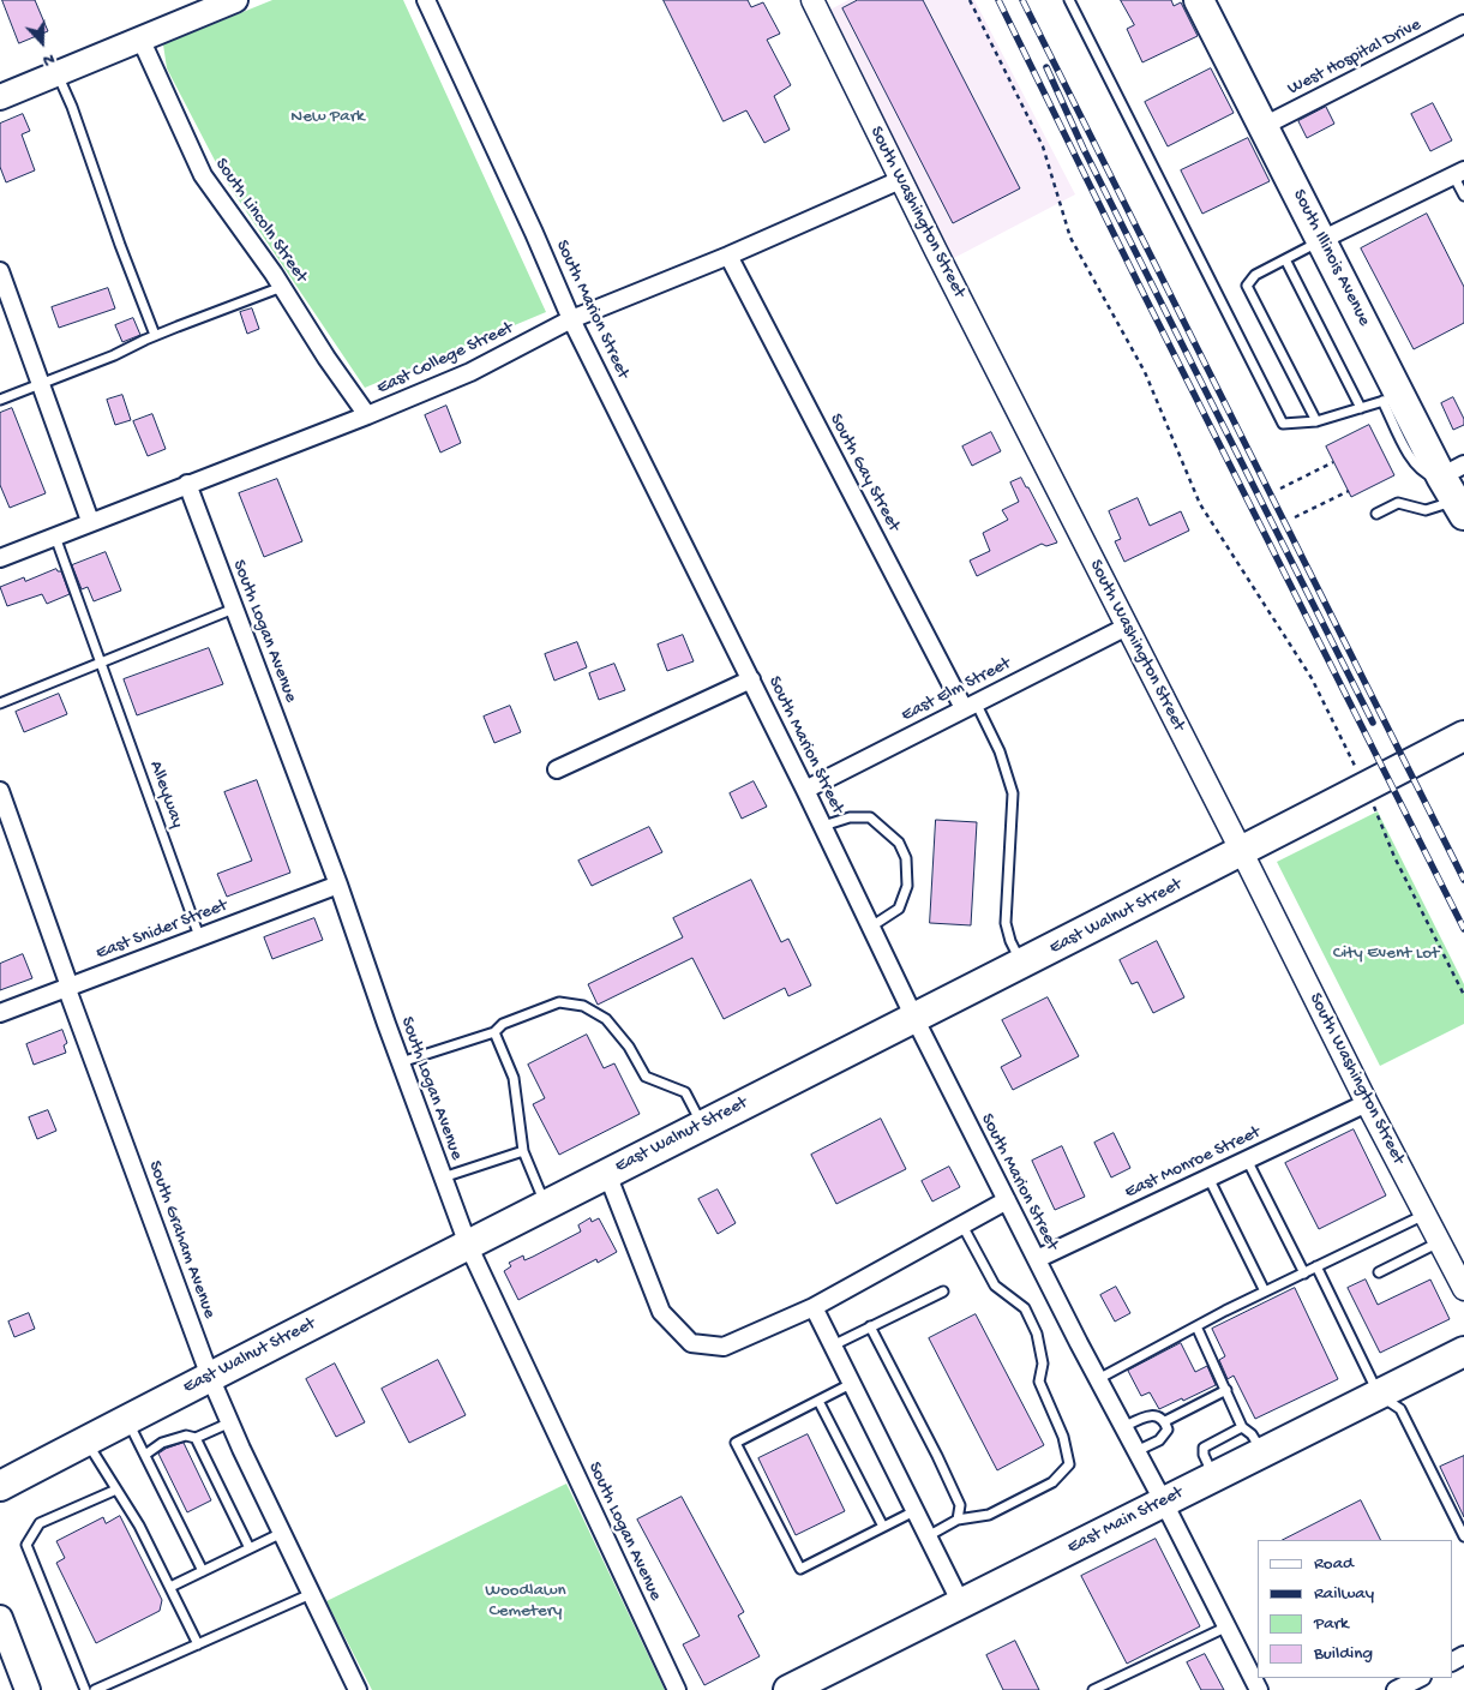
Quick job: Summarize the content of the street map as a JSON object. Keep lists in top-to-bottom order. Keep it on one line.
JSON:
{"streets":{"highway":["South Illinois Avenue","East Walnut Street","East Main Street"],"street":["West Hospital Drive","South Washington Street","South Lincoln Street","South Marion Street","East College Street","South Gay Street","South Logan Avenue","East Elm Street","East Snider Street","East Monroe Street","South Graham Avenue"],"lane":["Alleyway"]},"crossings":[["West Hospital Drive","South Illinois Avenue"],["South Washington Street","East College Street"],["South Washington Street","East Elm Street"],["South Washington Street","East Walnut Street"],["South Washington Street","East Monroe Street"],["South Lincoln Street","East College Street"],["South Marion Street","East College Street"],["South Marion Street","East Elm Street"],["South Marion Street","East Walnut Street"],["South Marion Street","East Monroe Street"],["South Marion Street","East Main Street"],["East College Street","South Gay Street"],["East College Street","South Logan Avenue"],["East College Street","Alleyway"],["South Gay Street","East Elm Street"],["South Logan Avenue","East Walnut Street"],["South Logan Avenue","East Snider Street"],["Alleyway","East Snider Street"],["East Walnut Street","South Graham Avenue"],["East Snider Street","South Graham Avenue"]],"parks":["New Park","City Event Lot","Woodlawn Cemetery"],"legend":["Road","Railway","Park","Building"],"north":"bottom"}
